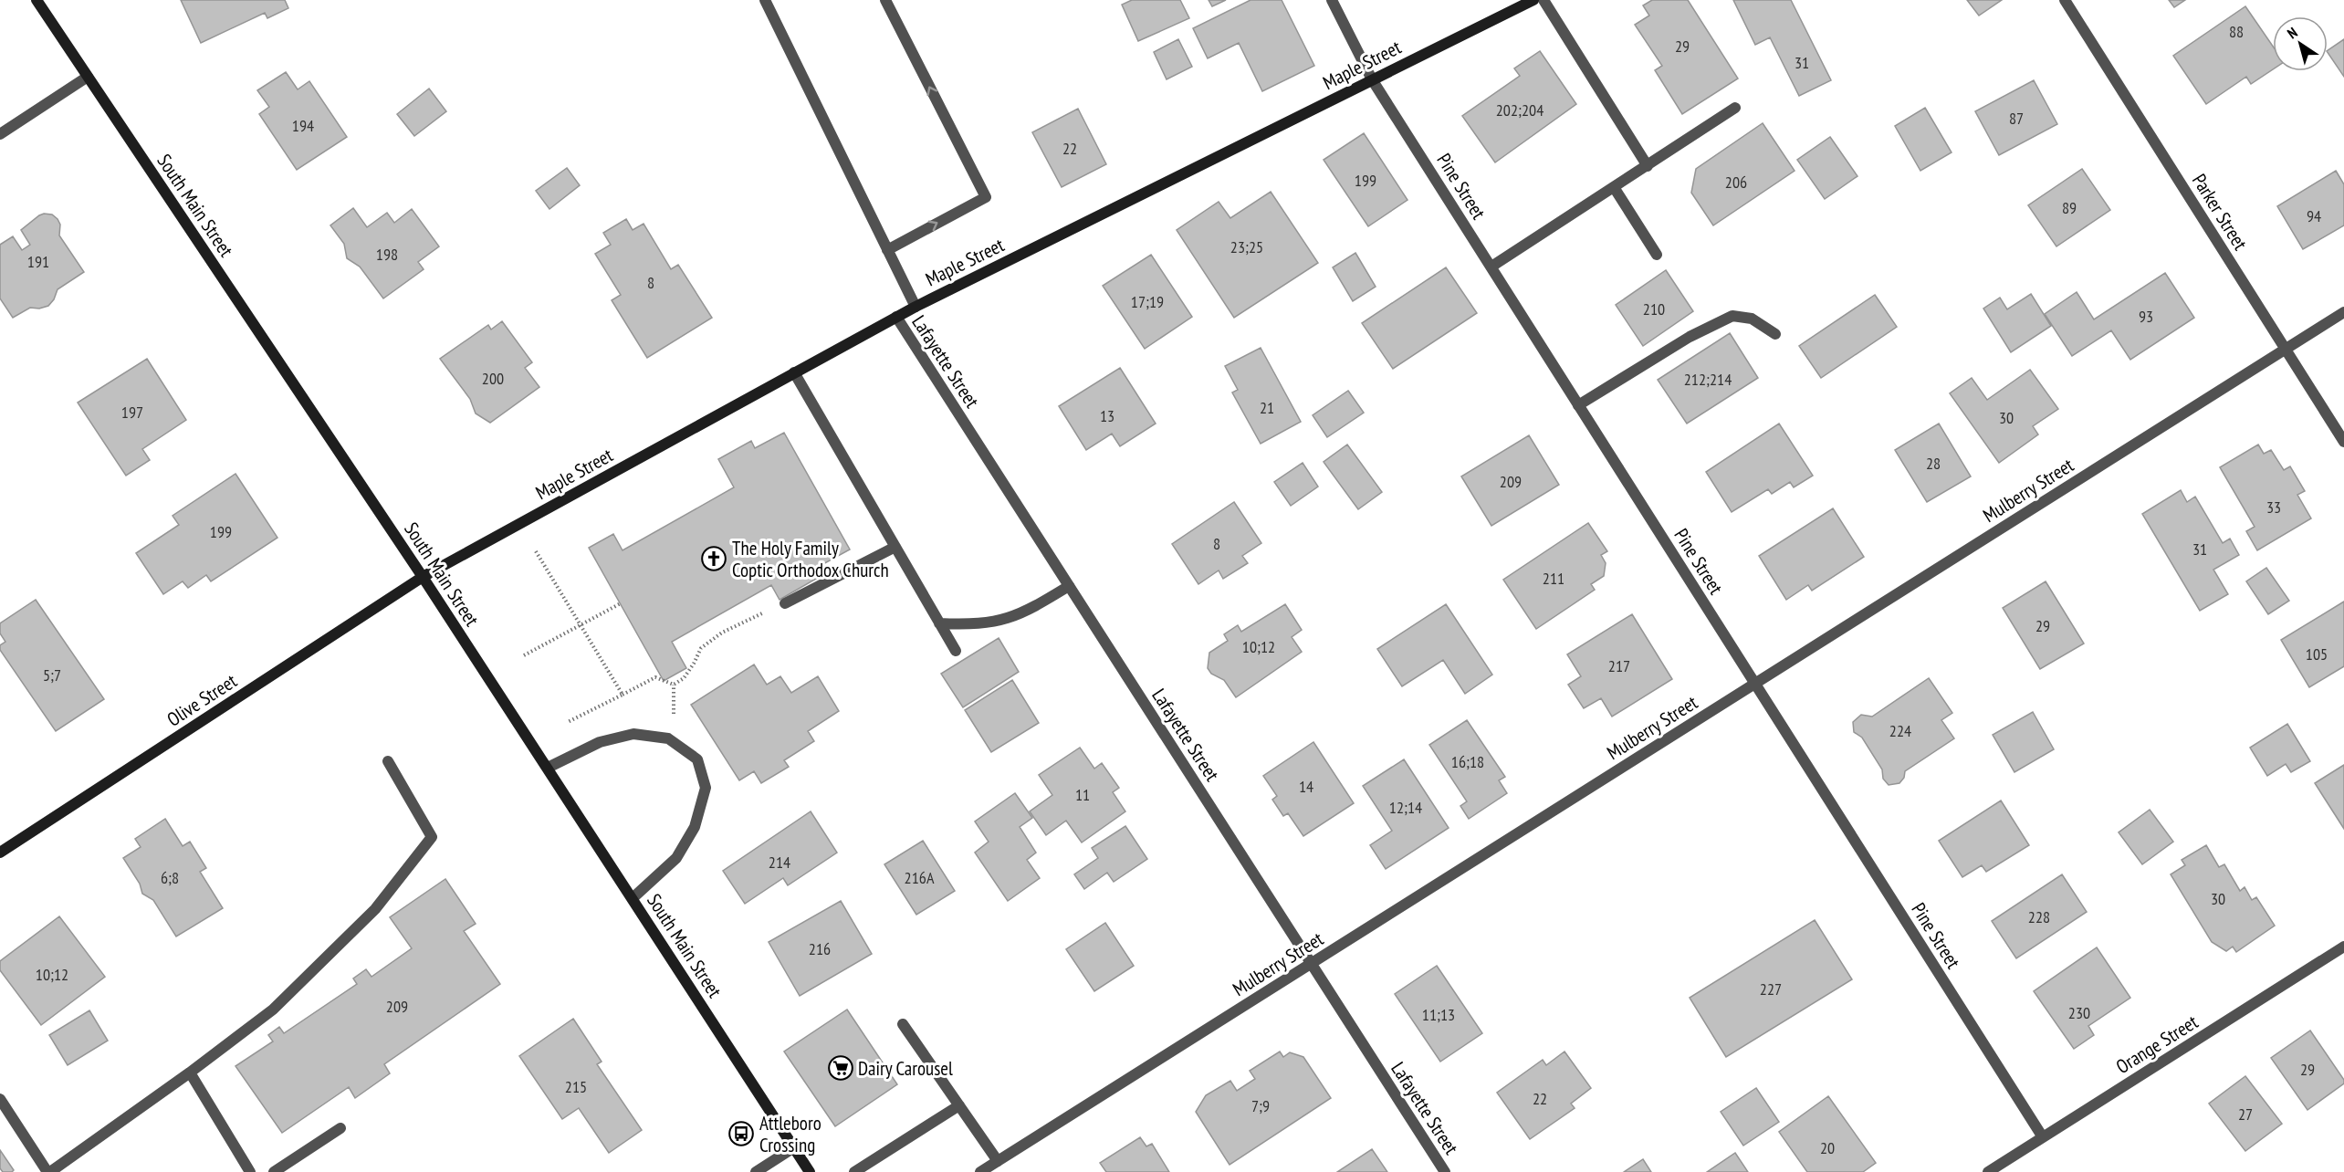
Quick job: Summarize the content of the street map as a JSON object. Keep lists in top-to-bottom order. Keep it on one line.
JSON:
{"streets":{"main road":["Maple Street","South Main Street","Olive Street"],"street":["Pine Street","Parker Street","Lafayette Street","Mulberry Street","Orange Street"]},"crossings":[["Maple Street","Pine Street"],["Maple Street","South Main Street"],["Maple Street","Lafayette Street"],["Maple Street","Olive Street"],["Pine Street","Mulberry Street"],["Pine Street","Orange Street"],["South Main Street","Olive Street"],["Parker Street","Mulberry Street"],["Lafayette Street","Mulberry Street"]],"places":{"church":["The Holy Family Coptic Orthodox Church"],"supermarket":["Dairy Carousel"],"bus stop":["Attleboro Crossing"]},"house_numbers":["88","29","31","202;204","87","194","22","199","206","89","94","23;25","198","191","8","17;19","210","93","200","212;214","21","197","13","30","28","209","33","199","8","31","211","29","10;12","105","217","5;7","224","16;18","14","11","12;14","214","6;8","216A","30","228","216","10;12","227","209","230","11;13","29","215","22","7;9","27","20"],"north":"top left"}
